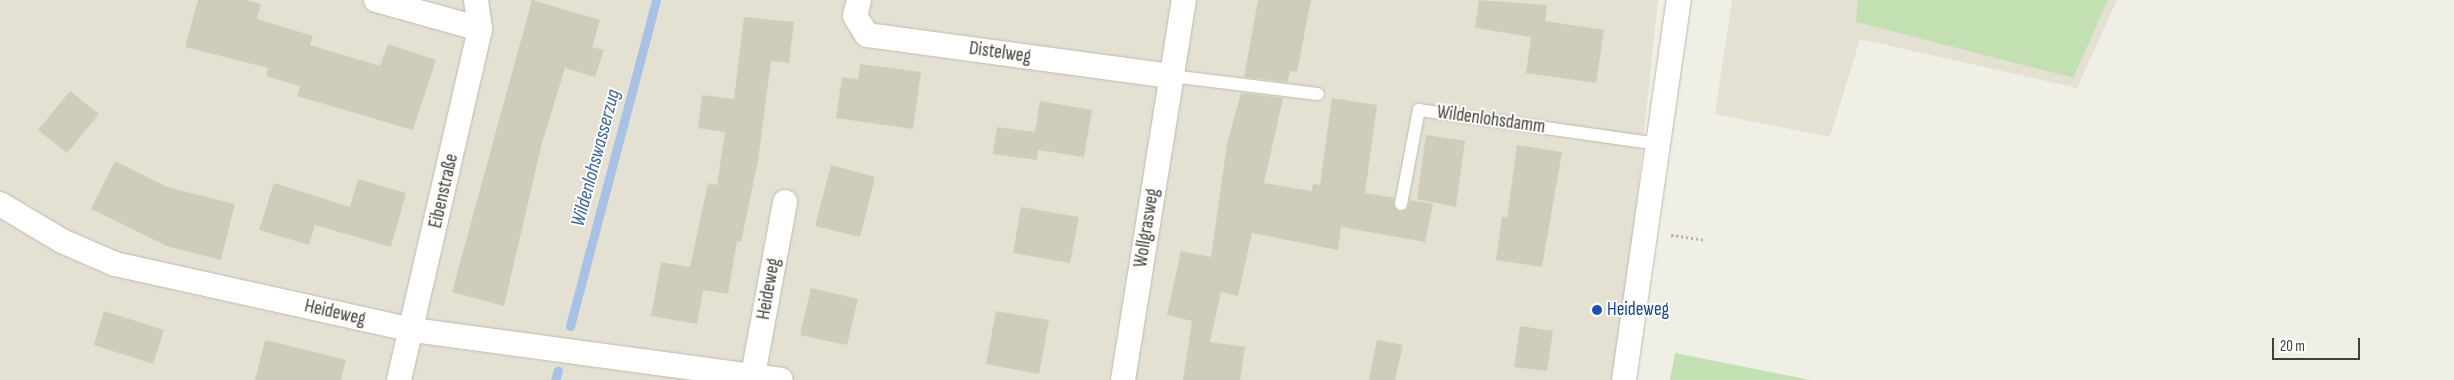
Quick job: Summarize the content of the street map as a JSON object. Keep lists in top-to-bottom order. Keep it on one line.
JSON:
{"streets":{"street":["Distelweg","Eibenstraße","Wollgrasweg","Heideweg"],"lane":["Wildenlohsdamm"]},"crossings":[["Distelweg","Wollgrasweg"],["Eibenstraße","Heideweg"]],"water":["Wildenlohswasserzug"],"places":["Heideweg"],"scale_bar":"20 m"}
